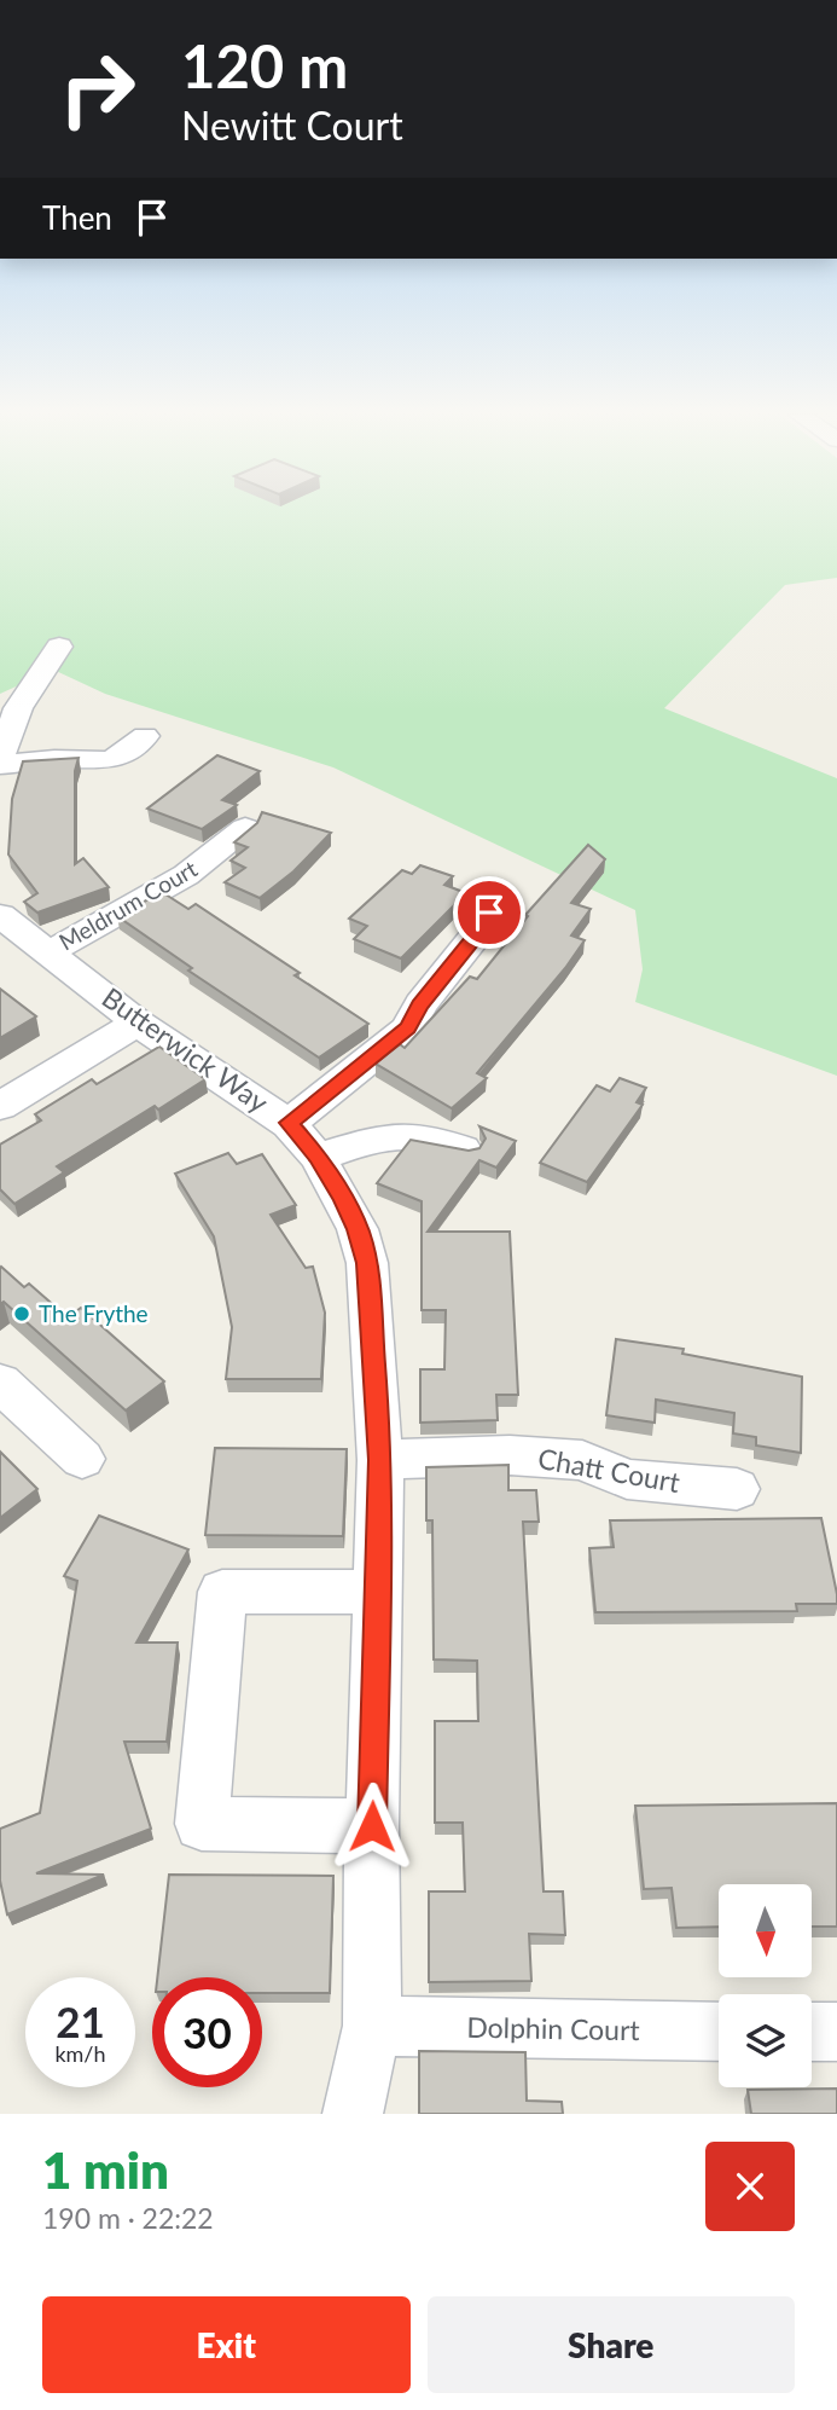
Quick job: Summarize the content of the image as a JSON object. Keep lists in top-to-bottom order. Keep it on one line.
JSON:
{"streets":{"street":["Meldrum Court","Butterwick Way","Chatt Court","Dolphin Court"]},"crossings":[["Meldrum Court","Butterwick Way"],["Butterwick Way","Chatt Court"],["Butterwick Way","Dolphin Court"]],"places":["The Frythe"],"north":"bottom","page":{"turn":["120 m","Newitt Court"],"then":"Then","speed":"21 km/h","limit":"30","heading":["1 min","190 m · 22:22"],"buttons":["Exit","Share"]}}
